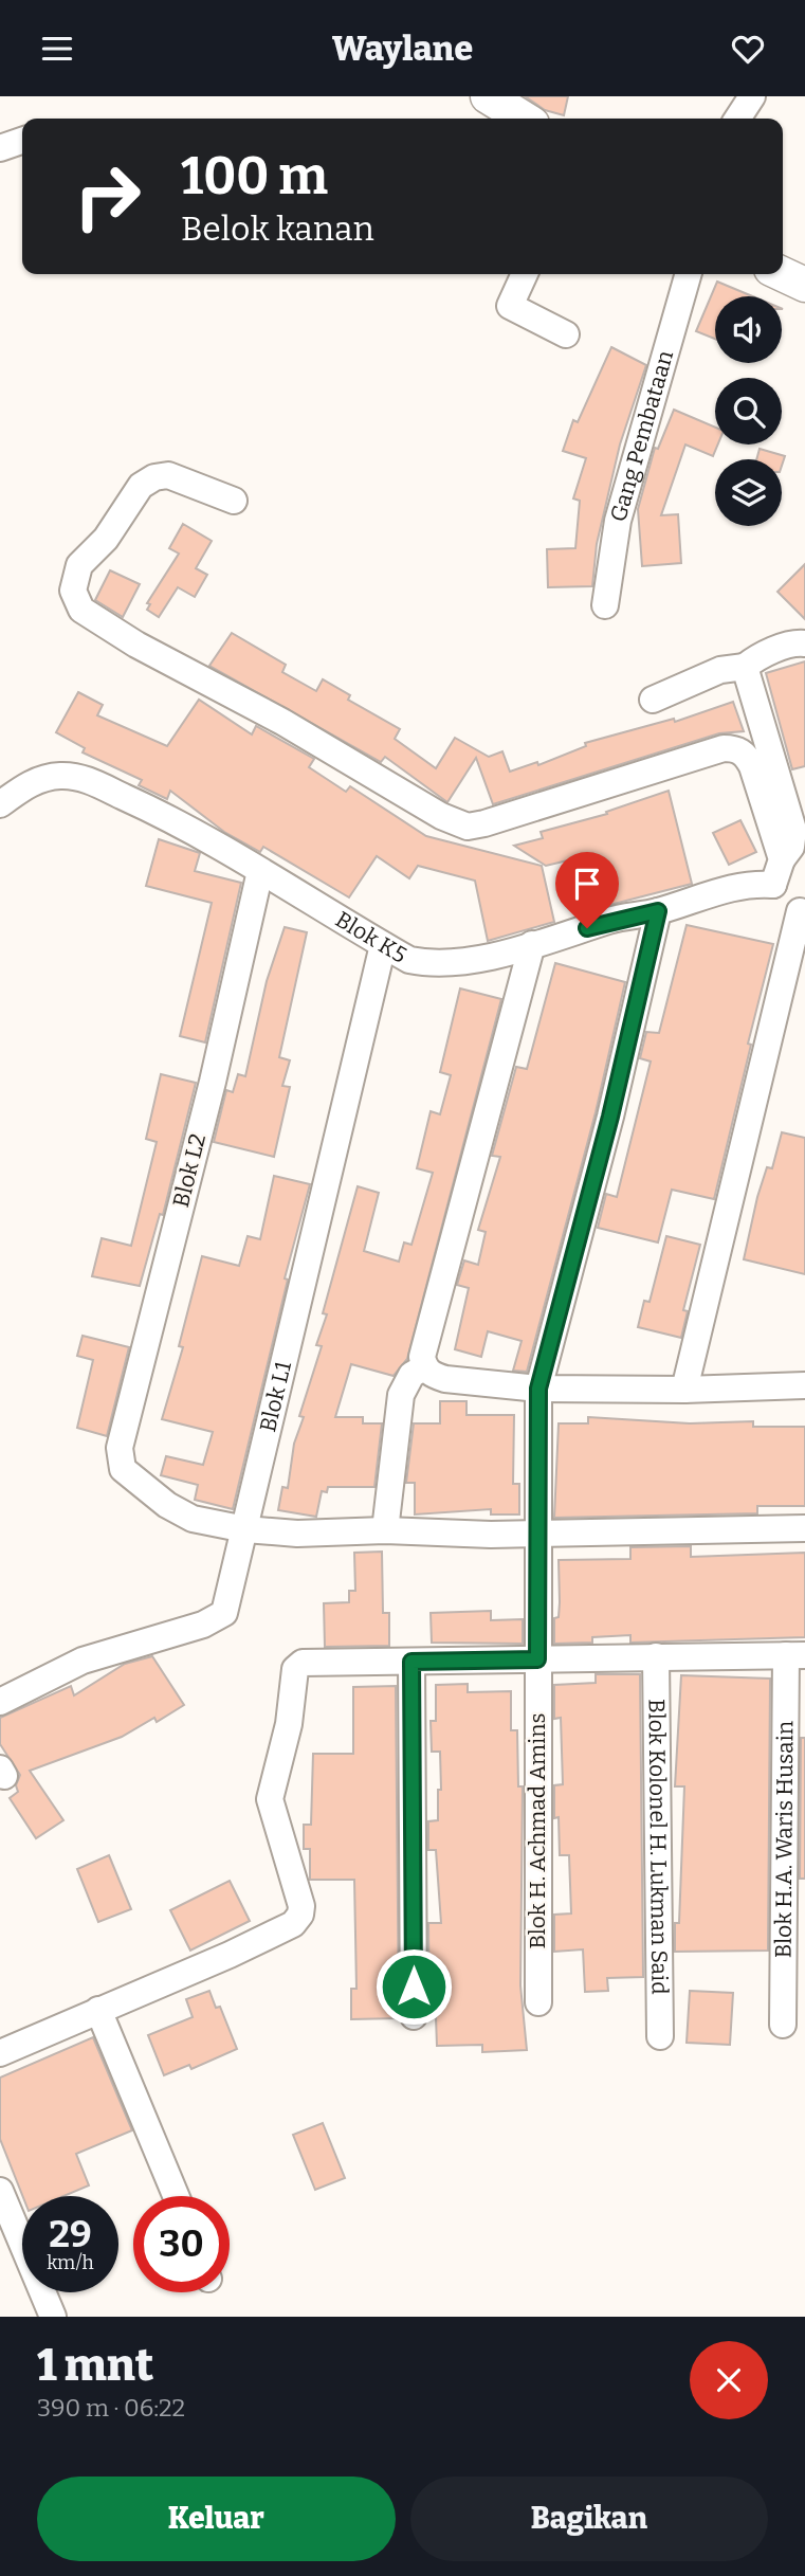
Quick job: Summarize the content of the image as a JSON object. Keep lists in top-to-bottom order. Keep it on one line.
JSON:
{"streets":{"street":["Gang Pembataan","Blok K5","Blok L2","Blok L1","Blok H. Achmad Amins","Blok H.A. Waris Husain","Blok Kolonel H. Lukman Said"]},"crossings":[["Blok K5","Blok L2"],["Blok K5","Blok L1"],["Blok K5","Blok H. Achmad Amins"],["Blok L2","Blok L1"]],"page":{"header":"Waylane","turn":["100 m","Belok kanan"],"speed":"29 km/h","limit":"30","heading":["1 mnt","390 m · 06:22"],"buttons":["Keluar","Bagikan"]}}
